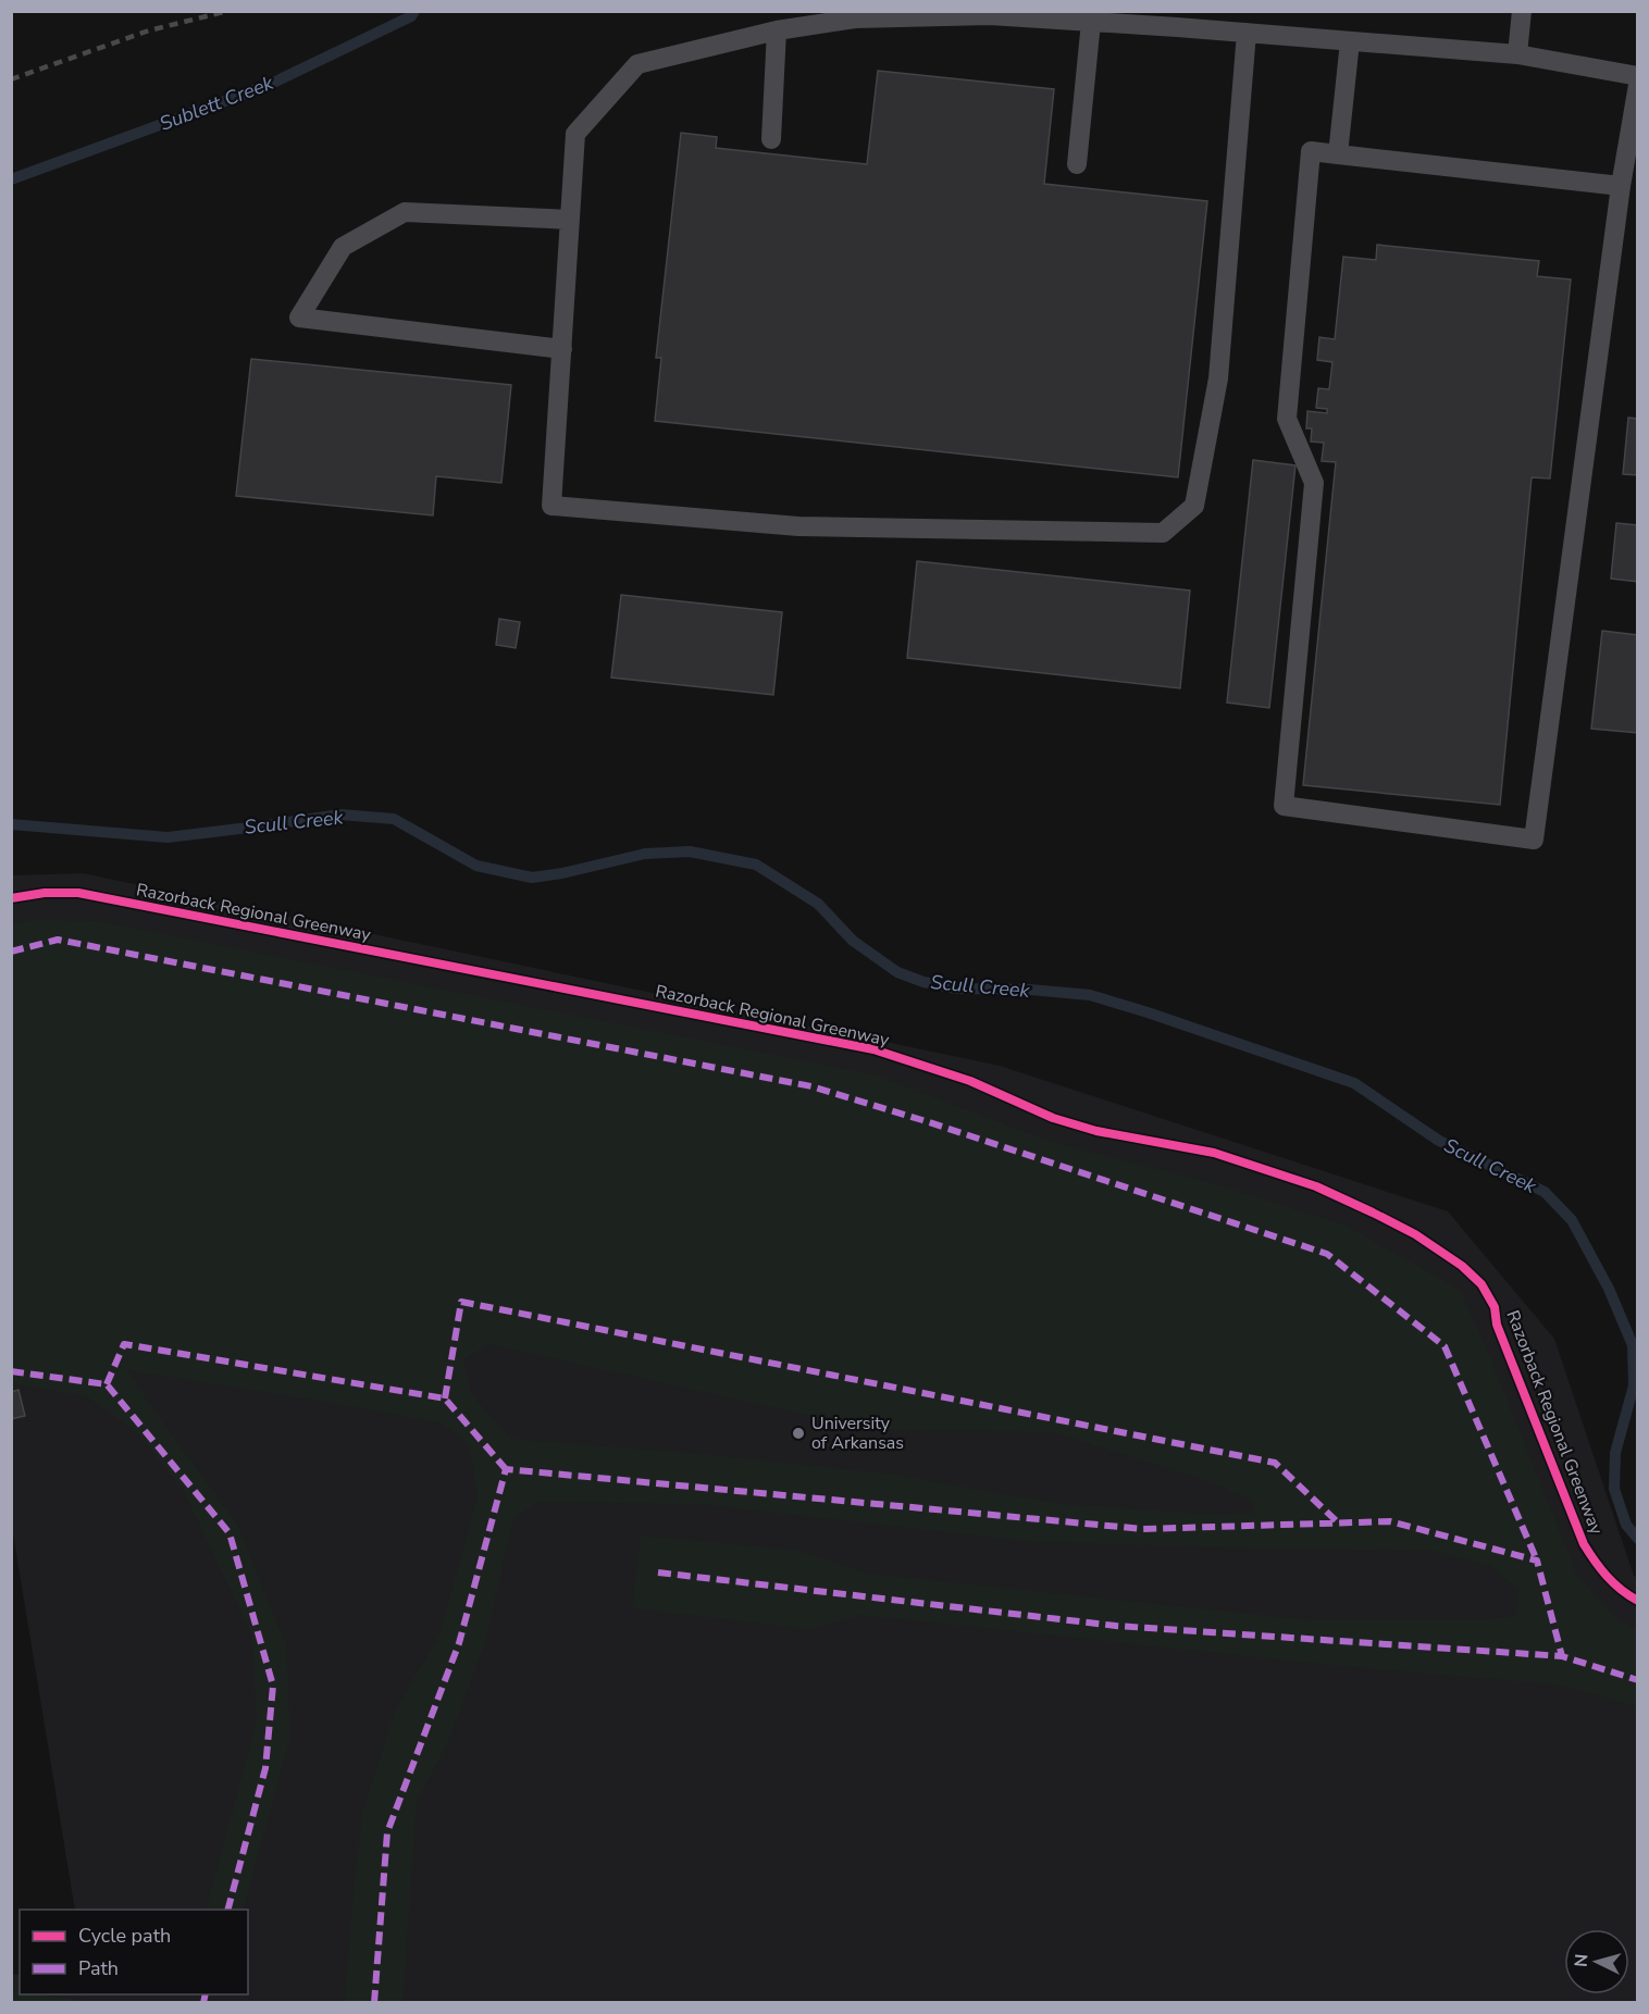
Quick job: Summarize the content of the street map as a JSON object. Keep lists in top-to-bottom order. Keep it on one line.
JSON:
{"streets":{"cycle path":["Razorback Regional Greenway"]},"water":["Sublett Creek","Scull Creek"],"places":["University of Arkansas"],"legend":["Cycle path","Path"],"north":"left"}
